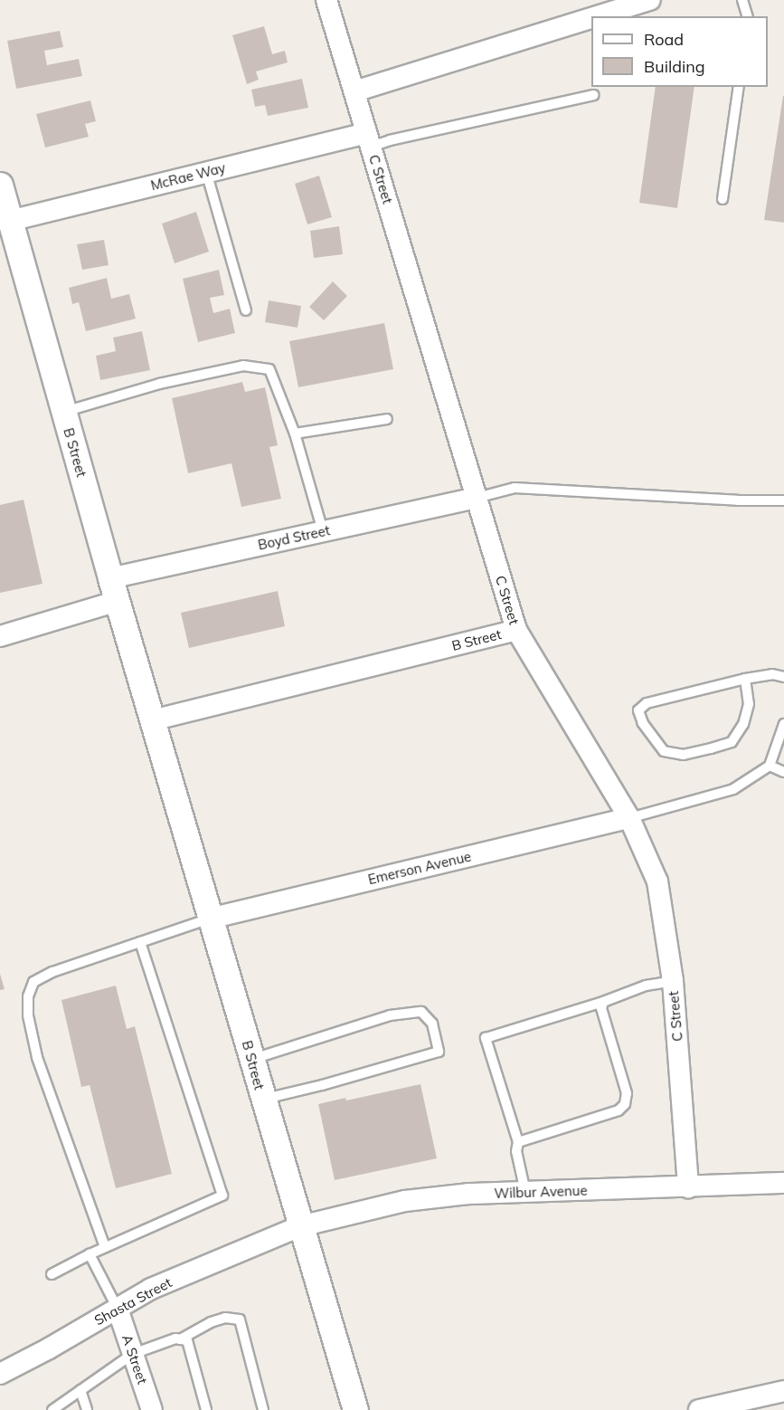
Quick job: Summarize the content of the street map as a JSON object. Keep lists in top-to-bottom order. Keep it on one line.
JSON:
{"streets":{"street":["McRae Way","C Street","B Street","Boyd Street","Emerson Avenue","Wilbur Avenue","Shasta Street","A Street"]},"crossings":[["McRae Way","C Street"],["McRae Way","B Street"],["C Street","B Street"],["C Street","Boyd Street"],["C Street","Emerson Avenue"],["C Street","Wilbur Avenue"],["B Street","Boyd Street"],["B Street","Emerson Avenue"],["B Street","Wilbur Avenue"],["B Street","Shasta Street"],["Wilbur Avenue","Shasta Street"],["Shasta Street","A Street"]],"legend":["Road","Building"]}
